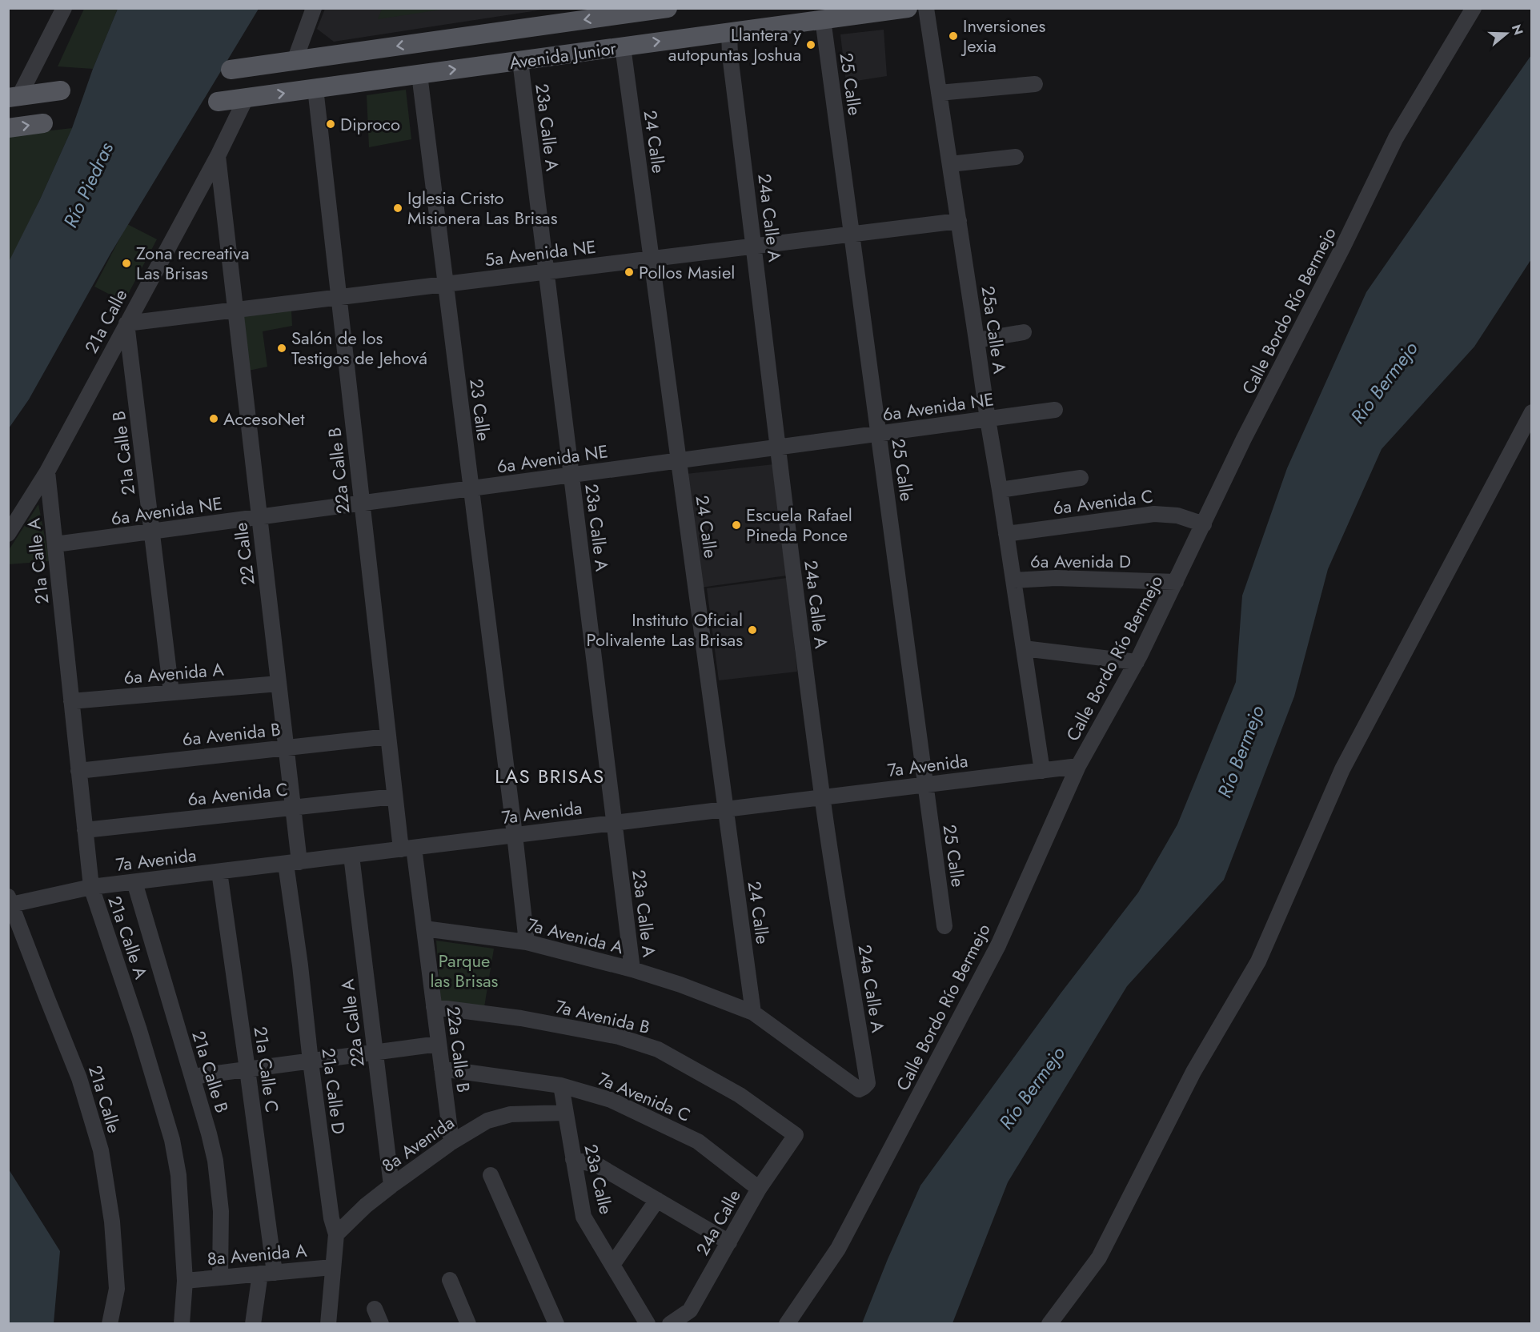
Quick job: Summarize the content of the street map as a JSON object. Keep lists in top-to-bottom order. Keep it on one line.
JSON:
{"streets":{"main road":["Avenida Junior"],"street":["25 Calle","23a Calle A","24 Calle","24a Calle A","5a Avenida NE","Calle Bordo Río Bermejo","21a Calle","25a Calle A","6a Avenida NE","23 Calle","21a Calle B","22a Calle B","6a Avenida C","22 Calle","21a Calle A","6a Avenida D","6a Avenida A","6a Avenida B","7a Avenida","7a Avenida A","7a Avenida B","22a Calle A","21a Calle C","21a Calle D","7a Avenida C","8a Avenida","23a Calle","24a Calle","8a Avenida A"]},"crossings":[["Avenida Junior","25 Calle"],["Avenida Junior","23a Calle A"],["Avenida Junior","24 Calle"],["Avenida Junior","24a Calle A"],["Avenida Junior","21a Calle"],["Avenida Junior","23 Calle"],["Avenida Junior","22a Calle B"],["25 Calle","5a Avenida NE"],["25 Calle","6a Avenida NE"],["25 Calle","7a Avenida"],["23a Calle A","5a Avenida NE"],["23a Calle A","6a Avenida NE"],["23a Calle A","7a Avenida"],["23a Calle A","7a Avenida A"],["24 Calle","5a Avenida NE"],["24 Calle","6a Avenida NE"],["24 Calle","7a Avenida"],["24 Calle","7a Avenida A"],["24a Calle A","5a Avenida NE"],["24a Calle A","6a Avenida NE"],["24a Calle A","7a Avenida"],["24a Calle A","7a Avenida A"],["5a Avenida NE","21a Calle"],["5a Avenida NE","25a Calle A"],["5a Avenida NE","23 Calle"],["5a Avenida NE","21a Calle B"],["5a Avenida NE","22a Calle B"],["5a Avenida NE","22 Calle"],["Calle Bordo Río Bermejo","6a Avenida C"],["Calle Bordo Río Bermejo","6a Avenida D"],["Calle Bordo Río Bermejo","7a Avenida"],["21a Calle","21a Calle B"],["21a Calle","22 Calle"],["21a Calle","21a Calle A"],["21a Calle","7a Avenida"],["25a Calle A","6a Avenida NE"],["25a Calle A","6a Avenida C"],["25a Calle A","6a Avenida D"],["25a Calle A","7a Avenida"],["6a Avenida NE","23 Calle"],["6a Avenida NE","21a Calle B"],["6a Avenida NE","22a Calle B"],["6a Avenida NE","22 Calle"],["6a Avenida NE","21a Calle A"],["23 Calle","7a Avenida"],["23 Calle","7a Avenida A"],["21a Calle B","6a Avenida A"],["21a Calle B","7a Avenida"],["21a Calle B","8a Avenida A"],["22a Calle B","6a Avenida C"],["22a Calle B","6a Avenida B"],["22a Calle B","7a Avenida"],["22a Calle B","7a Avenida A"],["22a Calle B","7a Avenida B"],["22a Calle B","7a Avenida C"],["22a Calle B","8a Avenida"],["6a Avenida C","22 Calle"],["6a Avenida C","21a Calle A"],["22 Calle","6a Avenida A"],["22 Calle","6a Avenida B"],["22 Calle","7a Avenida"],["22 Calle","21a Calle D"],["21a Calle A","6a Avenida A"],["21a Calle A","6a Avenida B"],["21a Calle A","7a Avenida"],["21a Calle A","8a Avenida A"],["7a Avenida","22a Calle A"],["7a Avenida","21a Calle C"],["7a Avenida","21a Calle D"],["7a Avenida B","24a Calle"],["22a Calle A","8a Avenida"],["21a Calle C","8a Avenida A"],["21a Calle D","8a Avenida"],["21a Calle D","8a Avenida A"],["7a Avenida C","23a Calle"],["7a Avenida C","24a Calle"],["8a Avenida","23a Calle"]],"districts":["LAS BRISAS"],"water":["Río Piedras","Río Bermejo"],"parks":["Parque las Brisas"],"places":["Inversiones Jexia","Llantera y autopuntas Joshua","Diproco","Iglesia Cristo Misionera Las Brisas","Zona recreativa Las Brisas","Pollos Masiel","Salón de los Testigos de Jehová","AccesoNet","Escuela Rafael Pineda Ponce","Instituto Oficial Polivalente Las Brisas"],"north":"right"}
